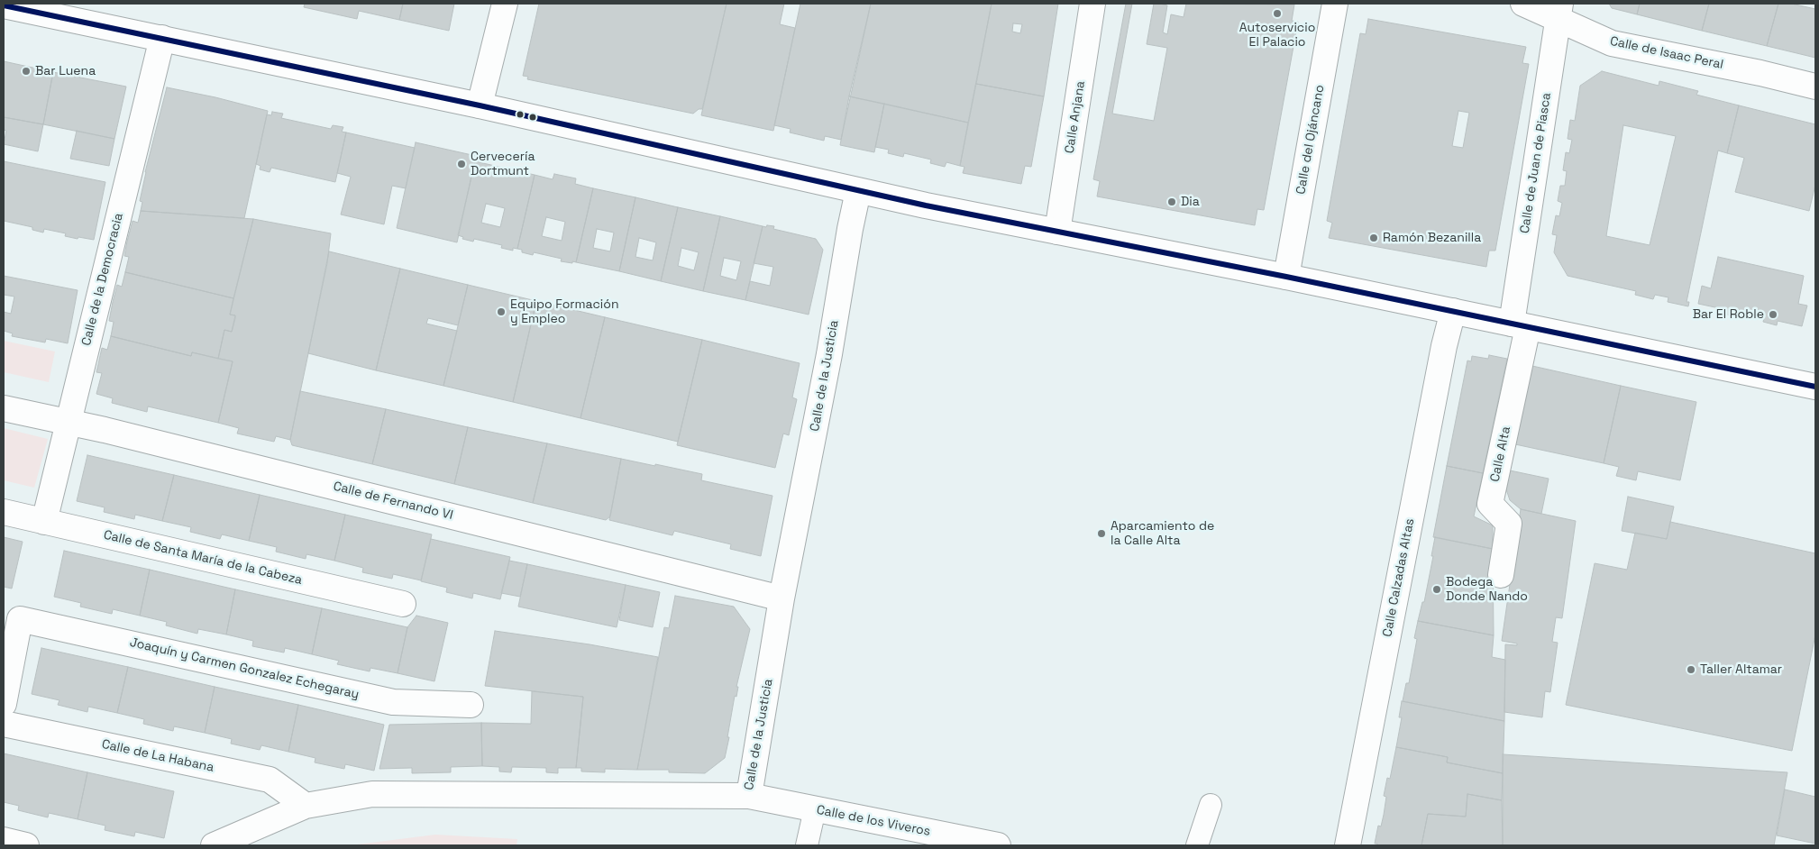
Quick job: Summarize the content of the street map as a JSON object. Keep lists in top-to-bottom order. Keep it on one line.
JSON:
{"streets":{"street":["Calle de Isaac Peral","Calle Anjana","Calle del Ojáncano","Calle de Juan de Piasca","Calle de la Democracia","Calle de la Justicia","Calle Alta","Calle de Fernando VI","Calle de Santa María de la Cabeza","Calle Calzadas Altas","Joaquín y Carmen Gonzalez Echegaray","Calle de La Habana","Calle de los Viveros"]},"crossings":[["Calle de Isaac Peral","Calle de Juan de Piasca"],["Calle de Juan de Piasca","Calle Alta"],["Calle de la Democracia","Calle de Fernando VI"],["Calle de la Democracia","Calle de Santa María de la Cabeza"],["Calle de la Justicia","Calle de Fernando VI"],["Calle de la Justicia","Calle de La Habana"],["Calle de la Justicia","Calle de los Viveros"]],"places":["Autoservicio El Palacio","Bar Luena","Cervecería Dortmunt","Dia","Ramón Bezanilla","Equipo Formación y Empleo","Bar El Roble","Aparcamiento de la Calle Alta","Bodega Donde Nando","Taller Altamar"]}
